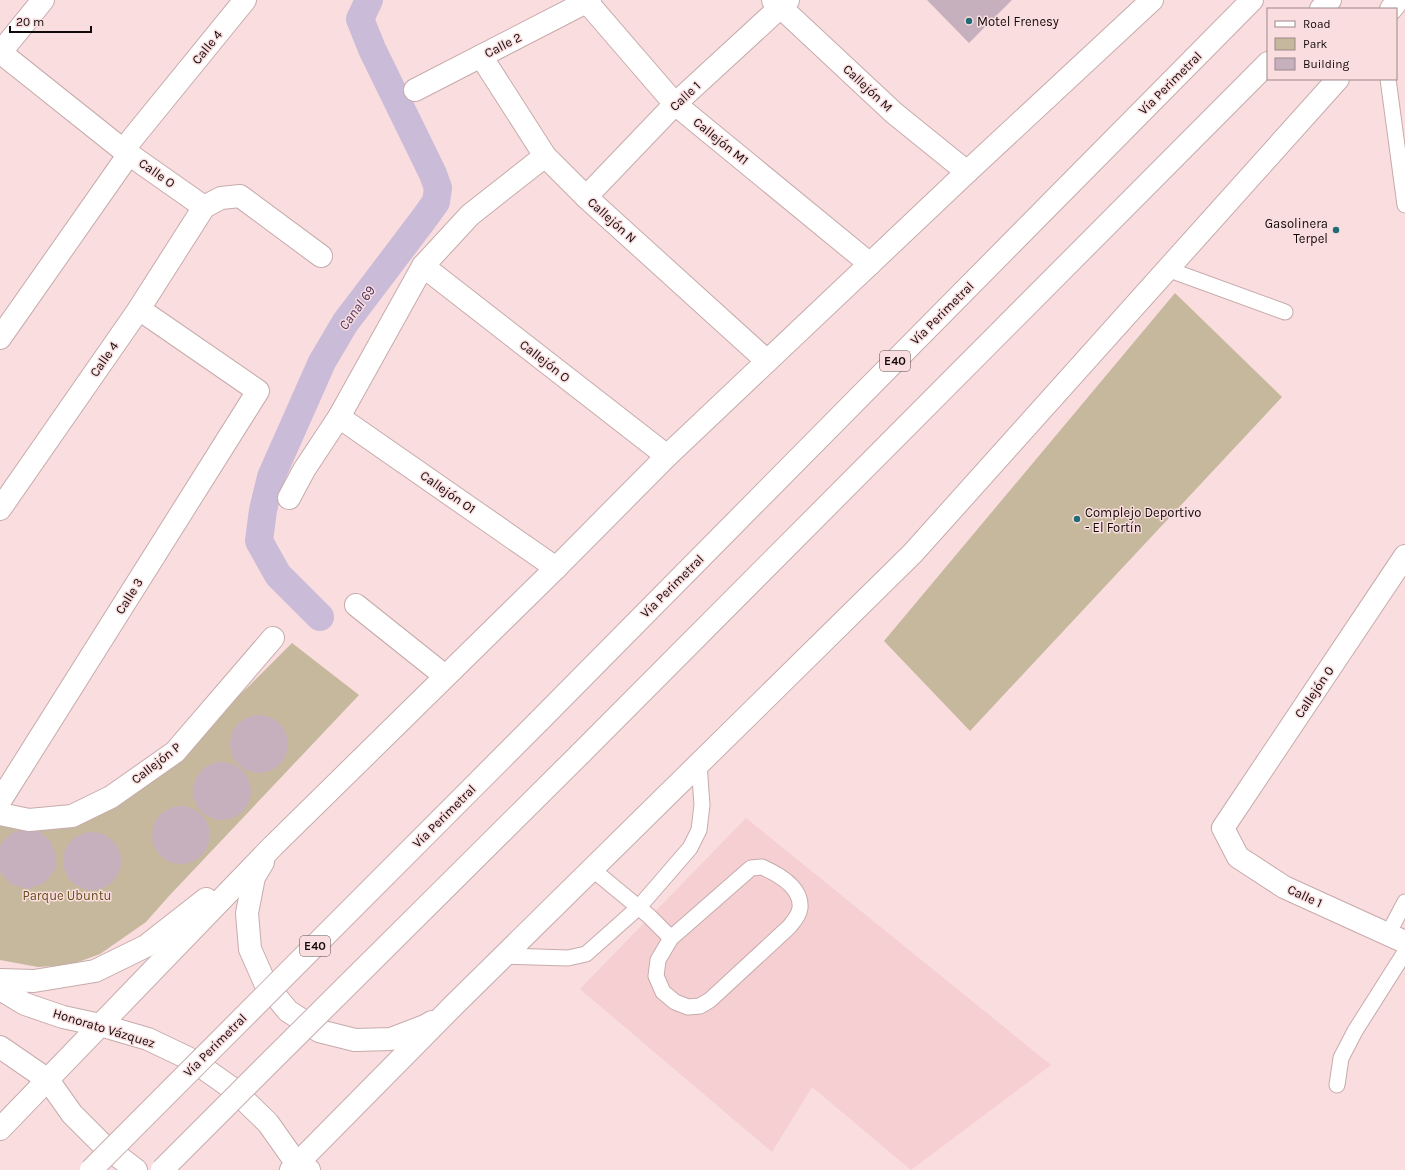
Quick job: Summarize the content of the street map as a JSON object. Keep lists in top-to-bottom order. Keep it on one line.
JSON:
{"streets":{"main road":["Calle 2","Calle 4","Vía Perimetral","Callejón M","Calle 1","Callejón M1","Calle O","Callejón N","Callejón O","E40","Callejón O1","Calle 3","Callejón 0","Callejón P","Honorato Vázquez"]},"crossings":[["Calle 2","Callejón M1"],["Calle 2","Callejón N"],["Calle 4","Calle O"],["Calle 4","Calle 3"],["Callejón M","Calle 1"],["Calle 1","Callejón M1"],["Calle 1","Callejón N"],["Calle 1","Callejón 0"]],"water":["Canal 69"],"parks":["Parque Ubuntu"],"places":["Motel Frenesy","Gasolinera Terpel","Complejo Deportivo - El Fortín"],"legend":["Road","Park","Building"],"scale_bar":"20 m"}
